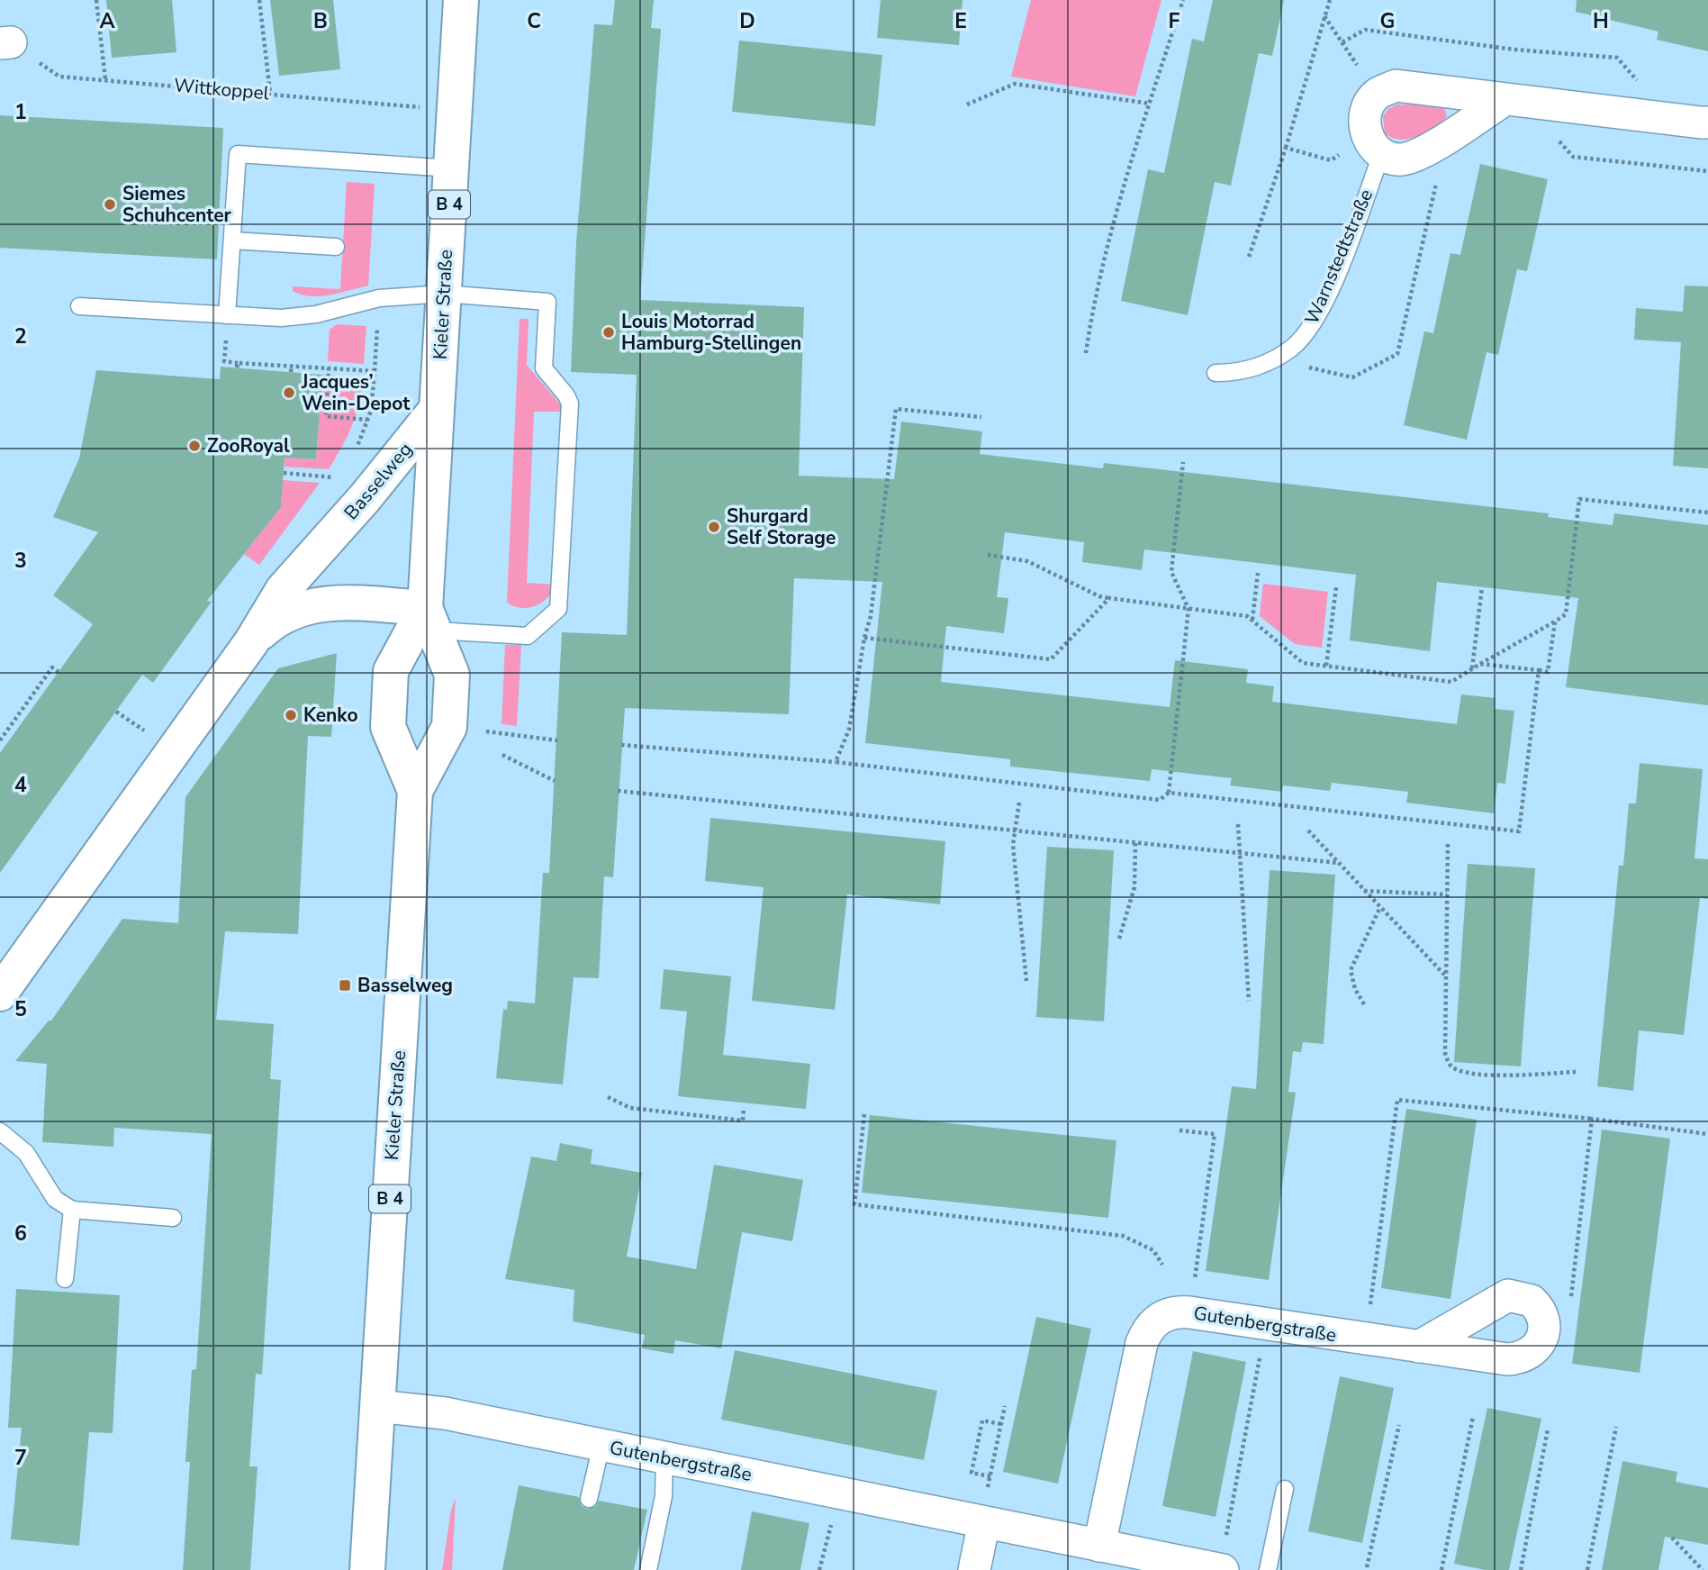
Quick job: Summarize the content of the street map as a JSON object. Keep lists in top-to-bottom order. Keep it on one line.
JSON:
{"streets":{"main road":["B 4","Kieler Straße","Basselweg"],"street":["Warnstedtstraße","Gutenbergstraße"],"path":["Wittkoppel"]},"crossings":[["Wittkoppel","Kieler Straße"],["Kieler Straße","Basselweg"],["Kieler Straße","Gutenbergstraße"]],"places":{"other":["Siemes Schuhcenter","Louis Motorrad Hamburg-Stellingen","Jacques’ Wein-Depot","ZooRoyal","Shurgard Self Storage","Kenko"],"transit":["Basselweg"]},"grid":{"columns":["A","B","C","D","E","F","G","H"],"rows":["1","2","3","4","5","6","7"]}}
